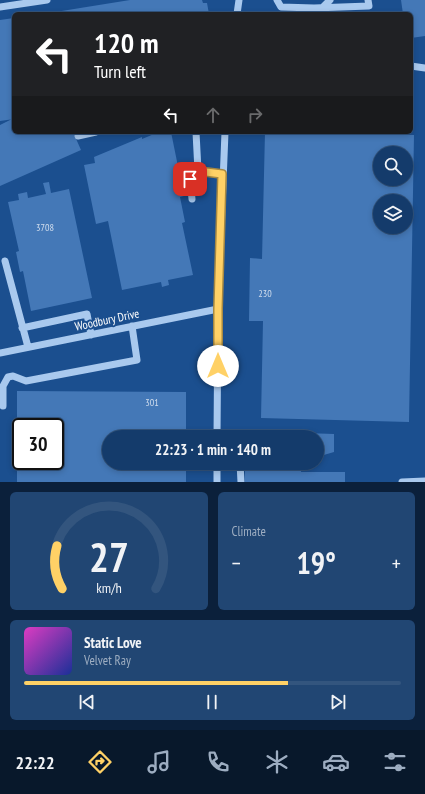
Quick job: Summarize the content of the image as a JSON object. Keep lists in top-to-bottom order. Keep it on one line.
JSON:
{"streets":{"street":["Woodbury Drive"]},"house_numbers":["3708","230","301"],"page":{"turn":["120 m","Turn left"],"limit":"30","trip":"22:23 · 1 min · 140 m","tile":"Climate","heat":["−","19°","+"],"song":["Static Love","Velvet Ray"],"tabs":"22:22","gauge":["27","km/h"]}}
